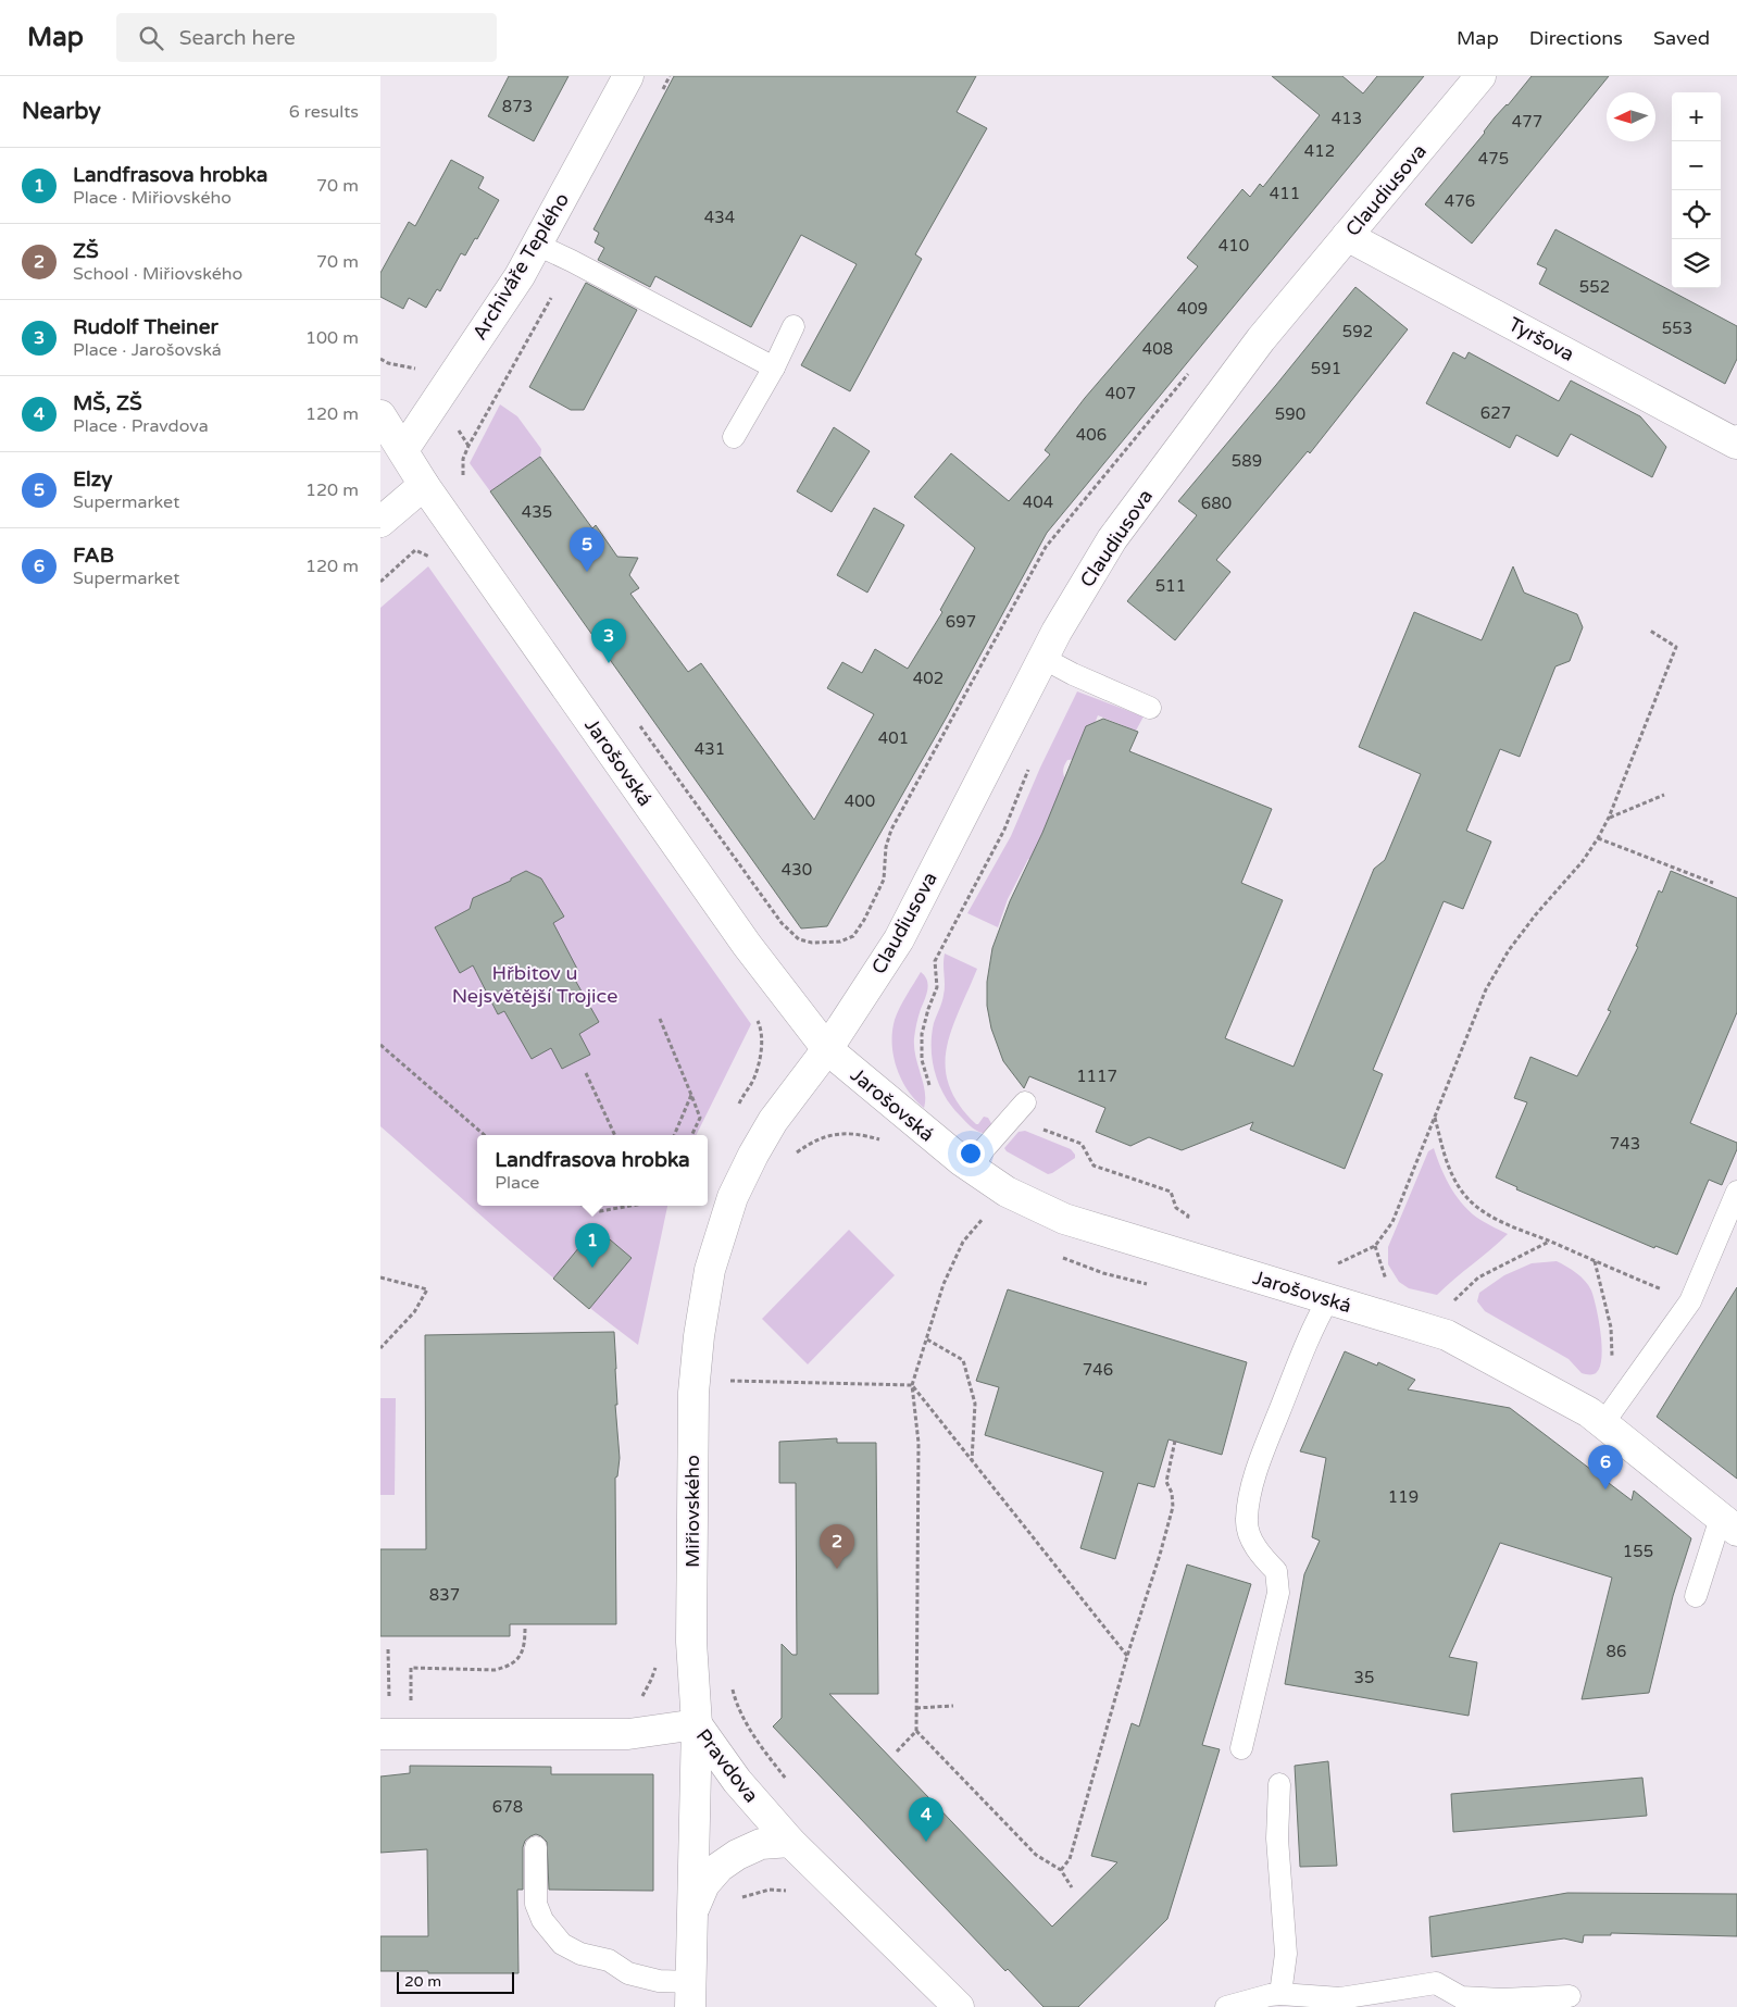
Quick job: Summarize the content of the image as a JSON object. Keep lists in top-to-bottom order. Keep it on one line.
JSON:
{"streets":{"street":["Claudiusova","Archiváře Teplého","Tyršova","Jarošovská","Miřiovského","Pravdova"]},"crossings":[["Claudiusova","Tyršova"],["Claudiusova","Jarošovská"],["Claudiusova","Miřiovského"],["Archiváře Teplého","Jarošovská"],["Jarošovská","Miřiovského"],["Miřiovského","Pravdova"]],"parks":["Hřbitov u Nejsvětější Trojice"],"house_numbers":["873","413","477","412","475","411","476","434","410","552","409","553","592","408","591","407","627","590","406","589","404","680","435","511","697","402","401","431","400","430","1117","743","746","119","155","837","86","35","678"],"scale_bar":"20 m","north":"left","page":{"header":"Map","search":"Search here","nav":["Map","Directions","Saved"],"heading":["Nearby","6 results"],"map_buttons":["+","−"],"list":[{"mark":"1","name":"Landfrasova hrobka","note":"Place · Miřiovského","value":"70 m"},{"mark":"2","name":"ZŠ","note":"School · Miřiovského","value":"70 m"},{"mark":"3","name":"Rudolf Theiner","note":"Place · Jarošovská","value":"100 m"},{"mark":"4","name":"MŠ, ZŠ","note":"Place · Pravdova","value":"120 m"},{"mark":"5","name":"Elzy","note":"Supermarket","value":"120 m"},{"mark":"6","name":"FAB","note":"Supermarket","value":"120 m"}],"pins":["5","3","1","6","2","4"],"popup":["Landfrasova hrobka","Place"],"scale":"20 m"}}
